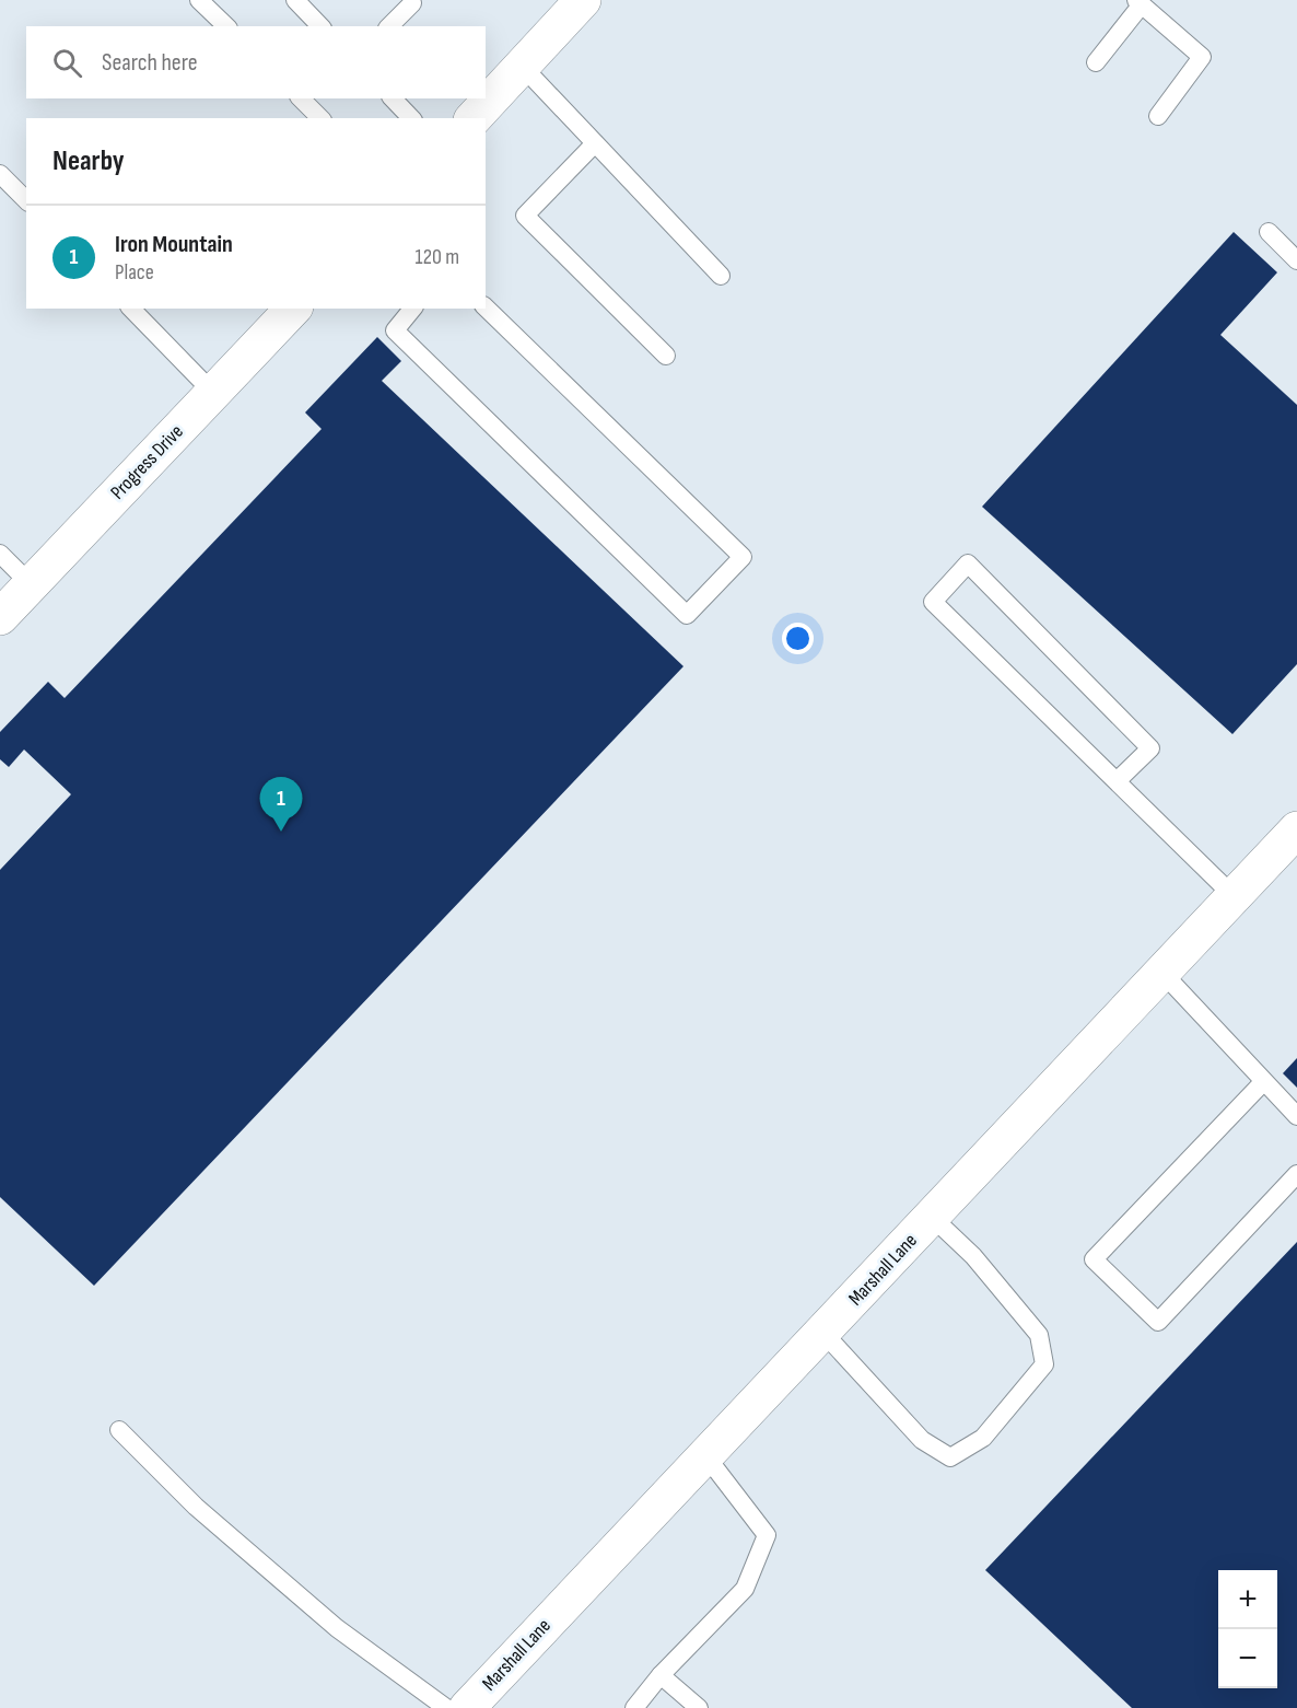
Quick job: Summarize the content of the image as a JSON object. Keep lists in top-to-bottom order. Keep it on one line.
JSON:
{"streets":{"street":["Progress Drive","Marshall Lane"]},"page":{"search":"Search here","heading":"Nearby","list":[{"mark":"1","name":"Iron Mountain","note":"Place","value":"120 m"}],"pins":"1","map_buttons":["+","−"]}}
